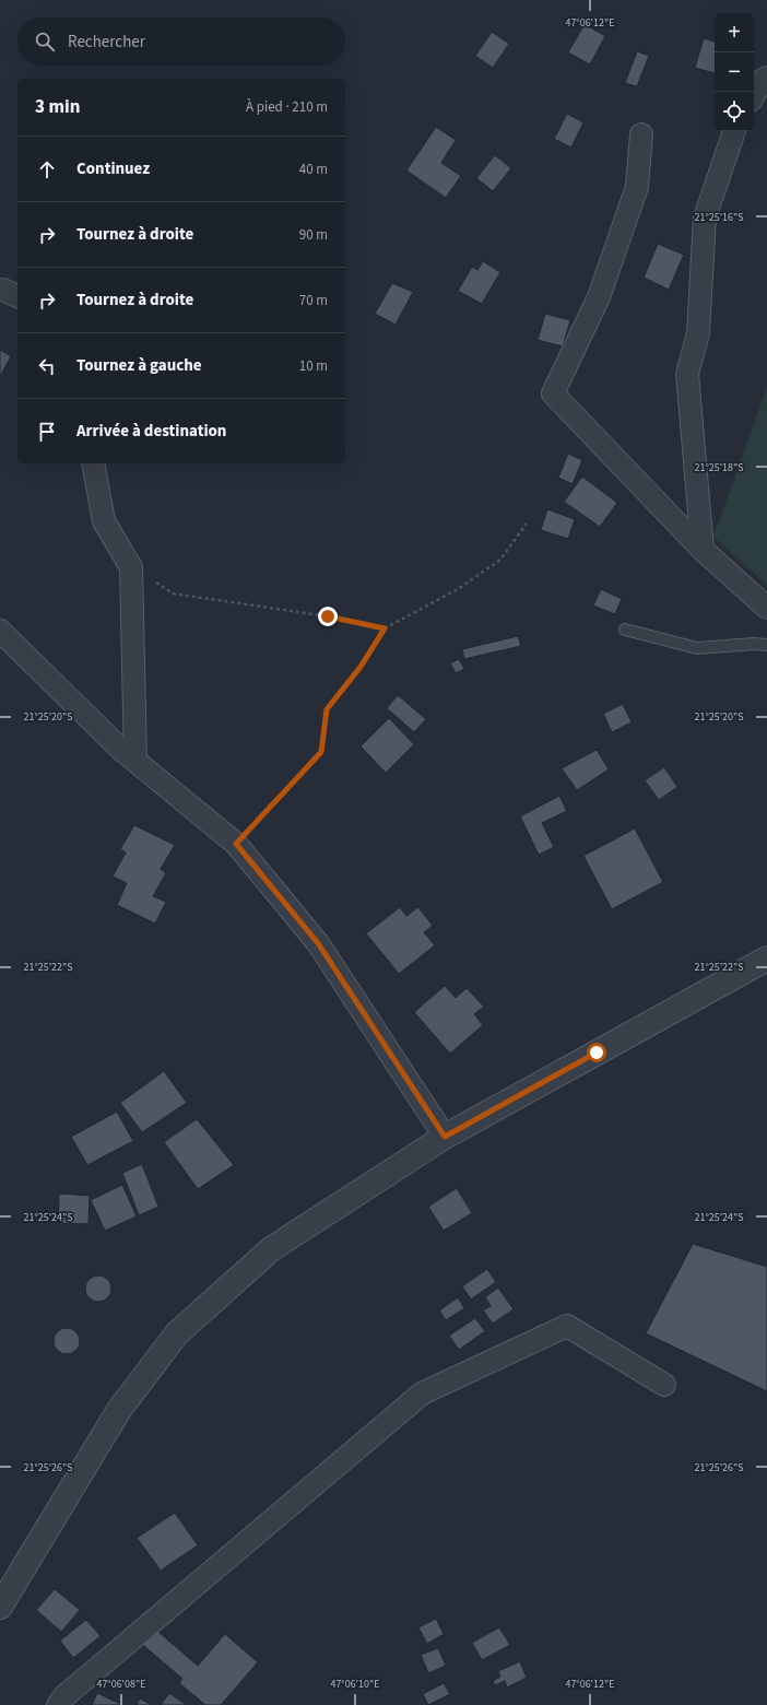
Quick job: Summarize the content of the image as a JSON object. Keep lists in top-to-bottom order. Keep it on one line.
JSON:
{"page":{"map_buttons":["+","−"],"search":"Rechercher","heading":["3 min","À pied · 210 m"],"list":[["Continuez","40 m"],["Tournez à droite","90 m"],["Tournez à droite","70 m"],["Tournez à gauche","10 m"],"Arrivée à destination"]},"coordinates":["47°06'12\"E","21°25'16\"S","21°25'18\"S","21°25'20\"S","21°25'22\"S","21°25'24\"S","21°25'26\"S","47°06'08\"E","47°06'10\"E"]}
